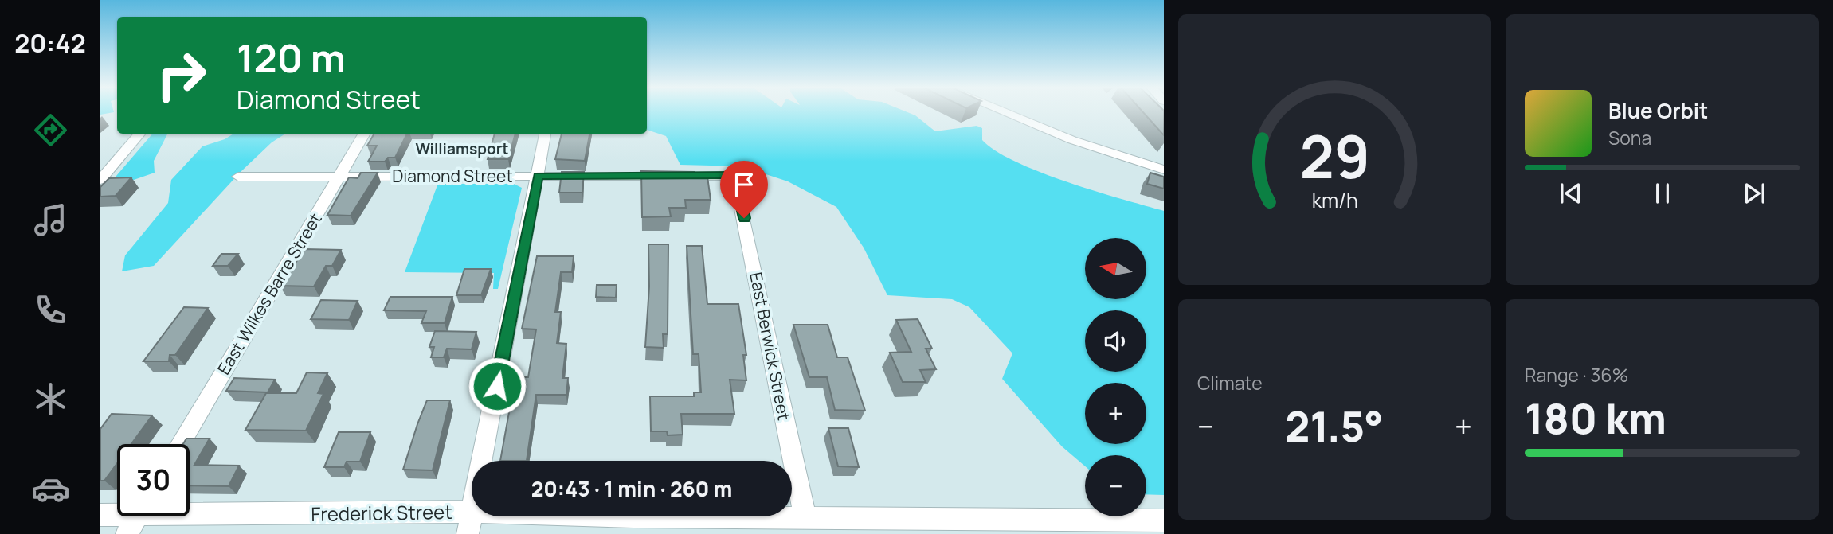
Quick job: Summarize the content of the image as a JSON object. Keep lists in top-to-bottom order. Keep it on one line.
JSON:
{"streets":{"street":["Diamond Street","East Wilkes Barre Street","East Berwick Street","Frederick Street"]},"crossings":[["Diamond Street","East Wilkes Barre Street"],["Diamond Street","East Berwick Street"],["East Berwick Street","Frederick Street"]],"districts":["Williamsport"],"north":"left","page":{"tabs":"20:42","turn":["120 m","Diamond Street"],"song":["Blue Orbit","Sona"],"map_buttons":["+","−"],"tile":["Climate",["Range · 36%","180 km"]],"heat":["−","21.5°","+"],"limit":"30","trip":"20:43 · 1 min · 260 m","gauge":["29","km/h"]}}
